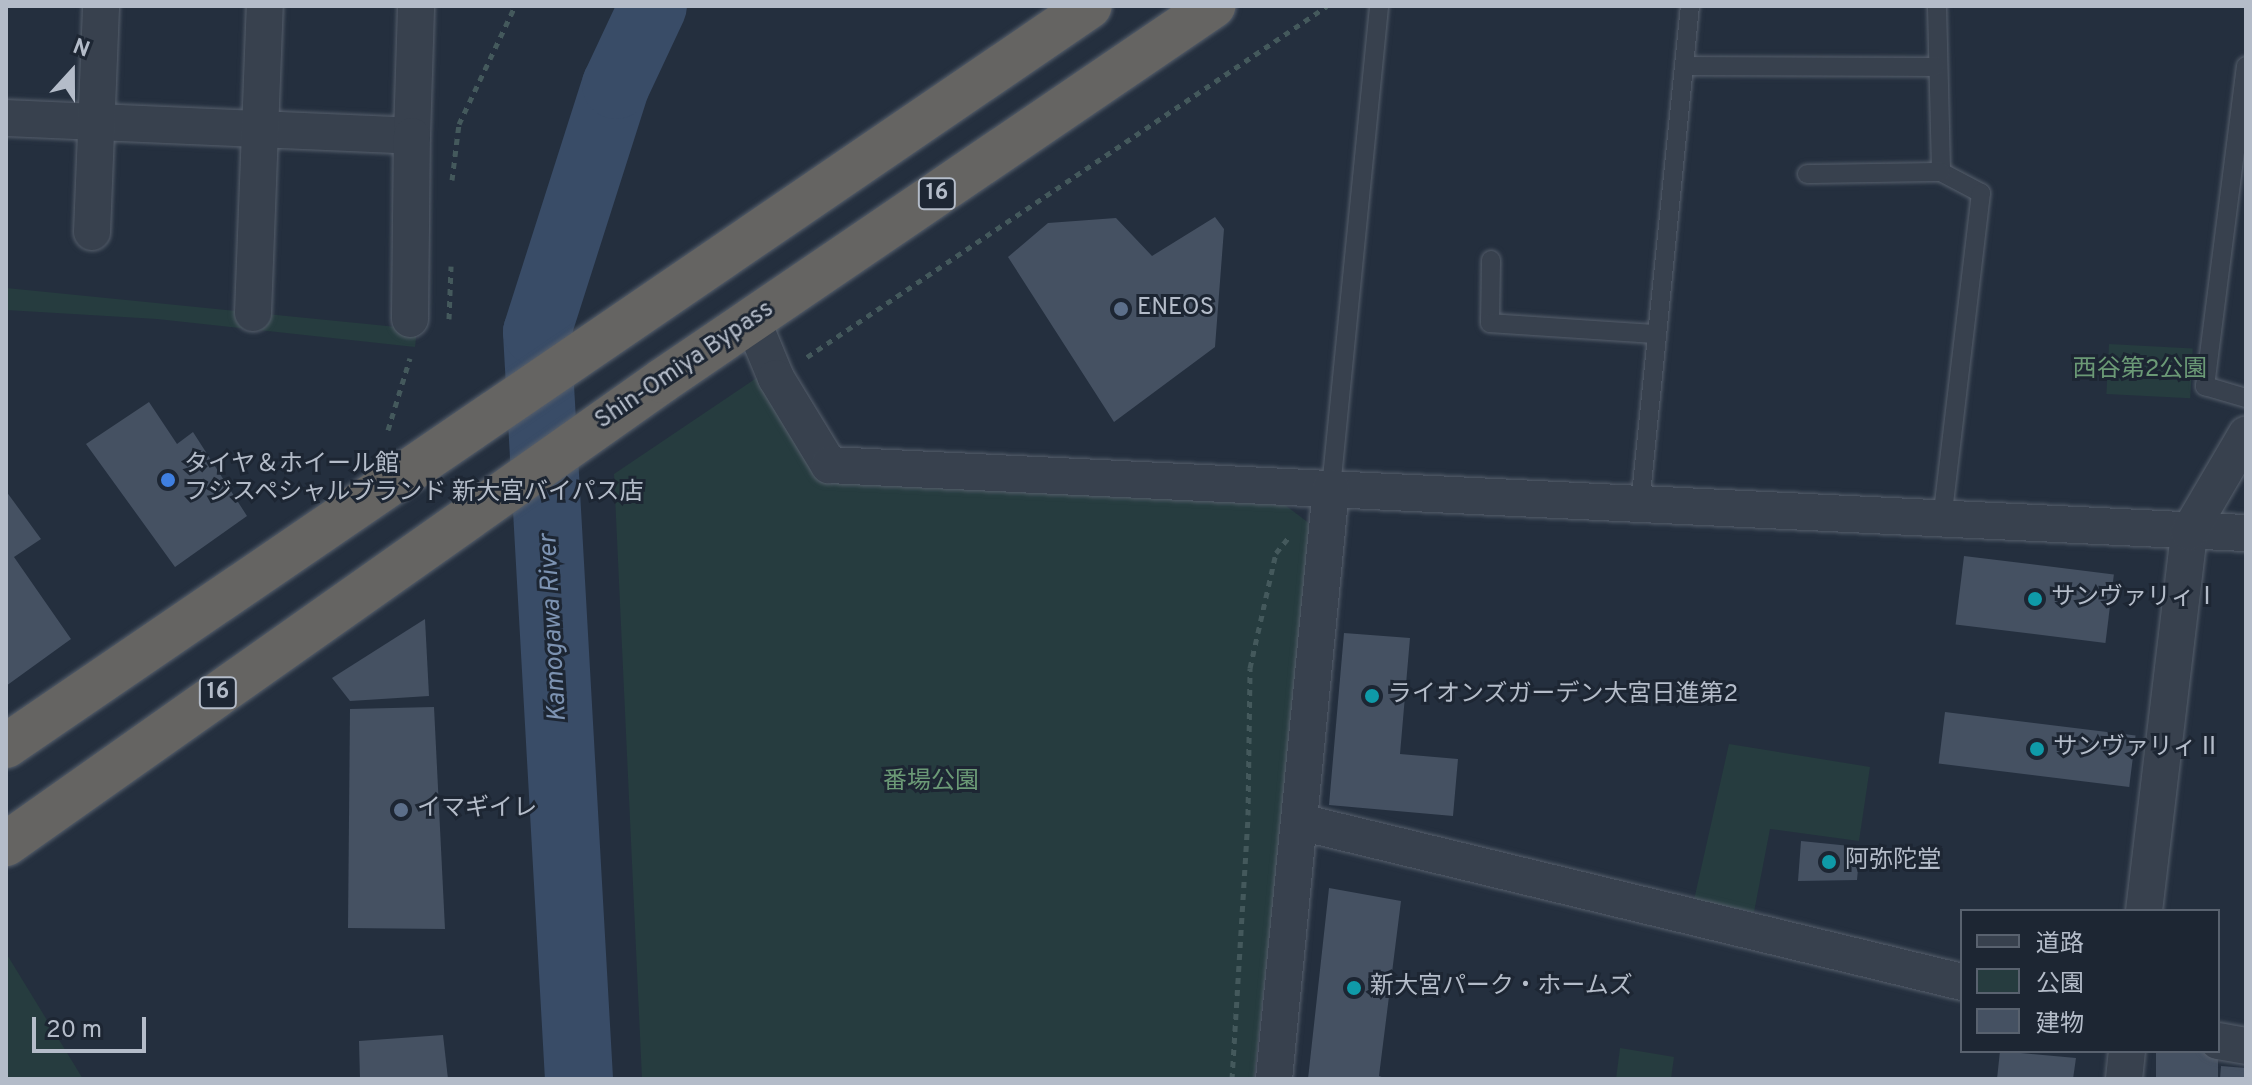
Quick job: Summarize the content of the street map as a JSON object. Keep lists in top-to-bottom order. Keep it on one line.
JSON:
{"streets":{"highway":["16","Shin-Omiya Bypass"]},"water":["Kamogawa River"],"parks":["西谷第2公園","番場公園"],"places":["ENEOS","タイヤ＆ホイール館 フジスペシャルブランド 新大宮バイパス店","サンヴァリィⅠ","ライオンズガーデン大宮日進第2","サンヴァリィⅡ","イマギイレ","阿弥陀堂","新大宮パーク・ホームズ"],"legend":["道路","公園","建物"],"scale_bar":"20 m","north":"top"}
